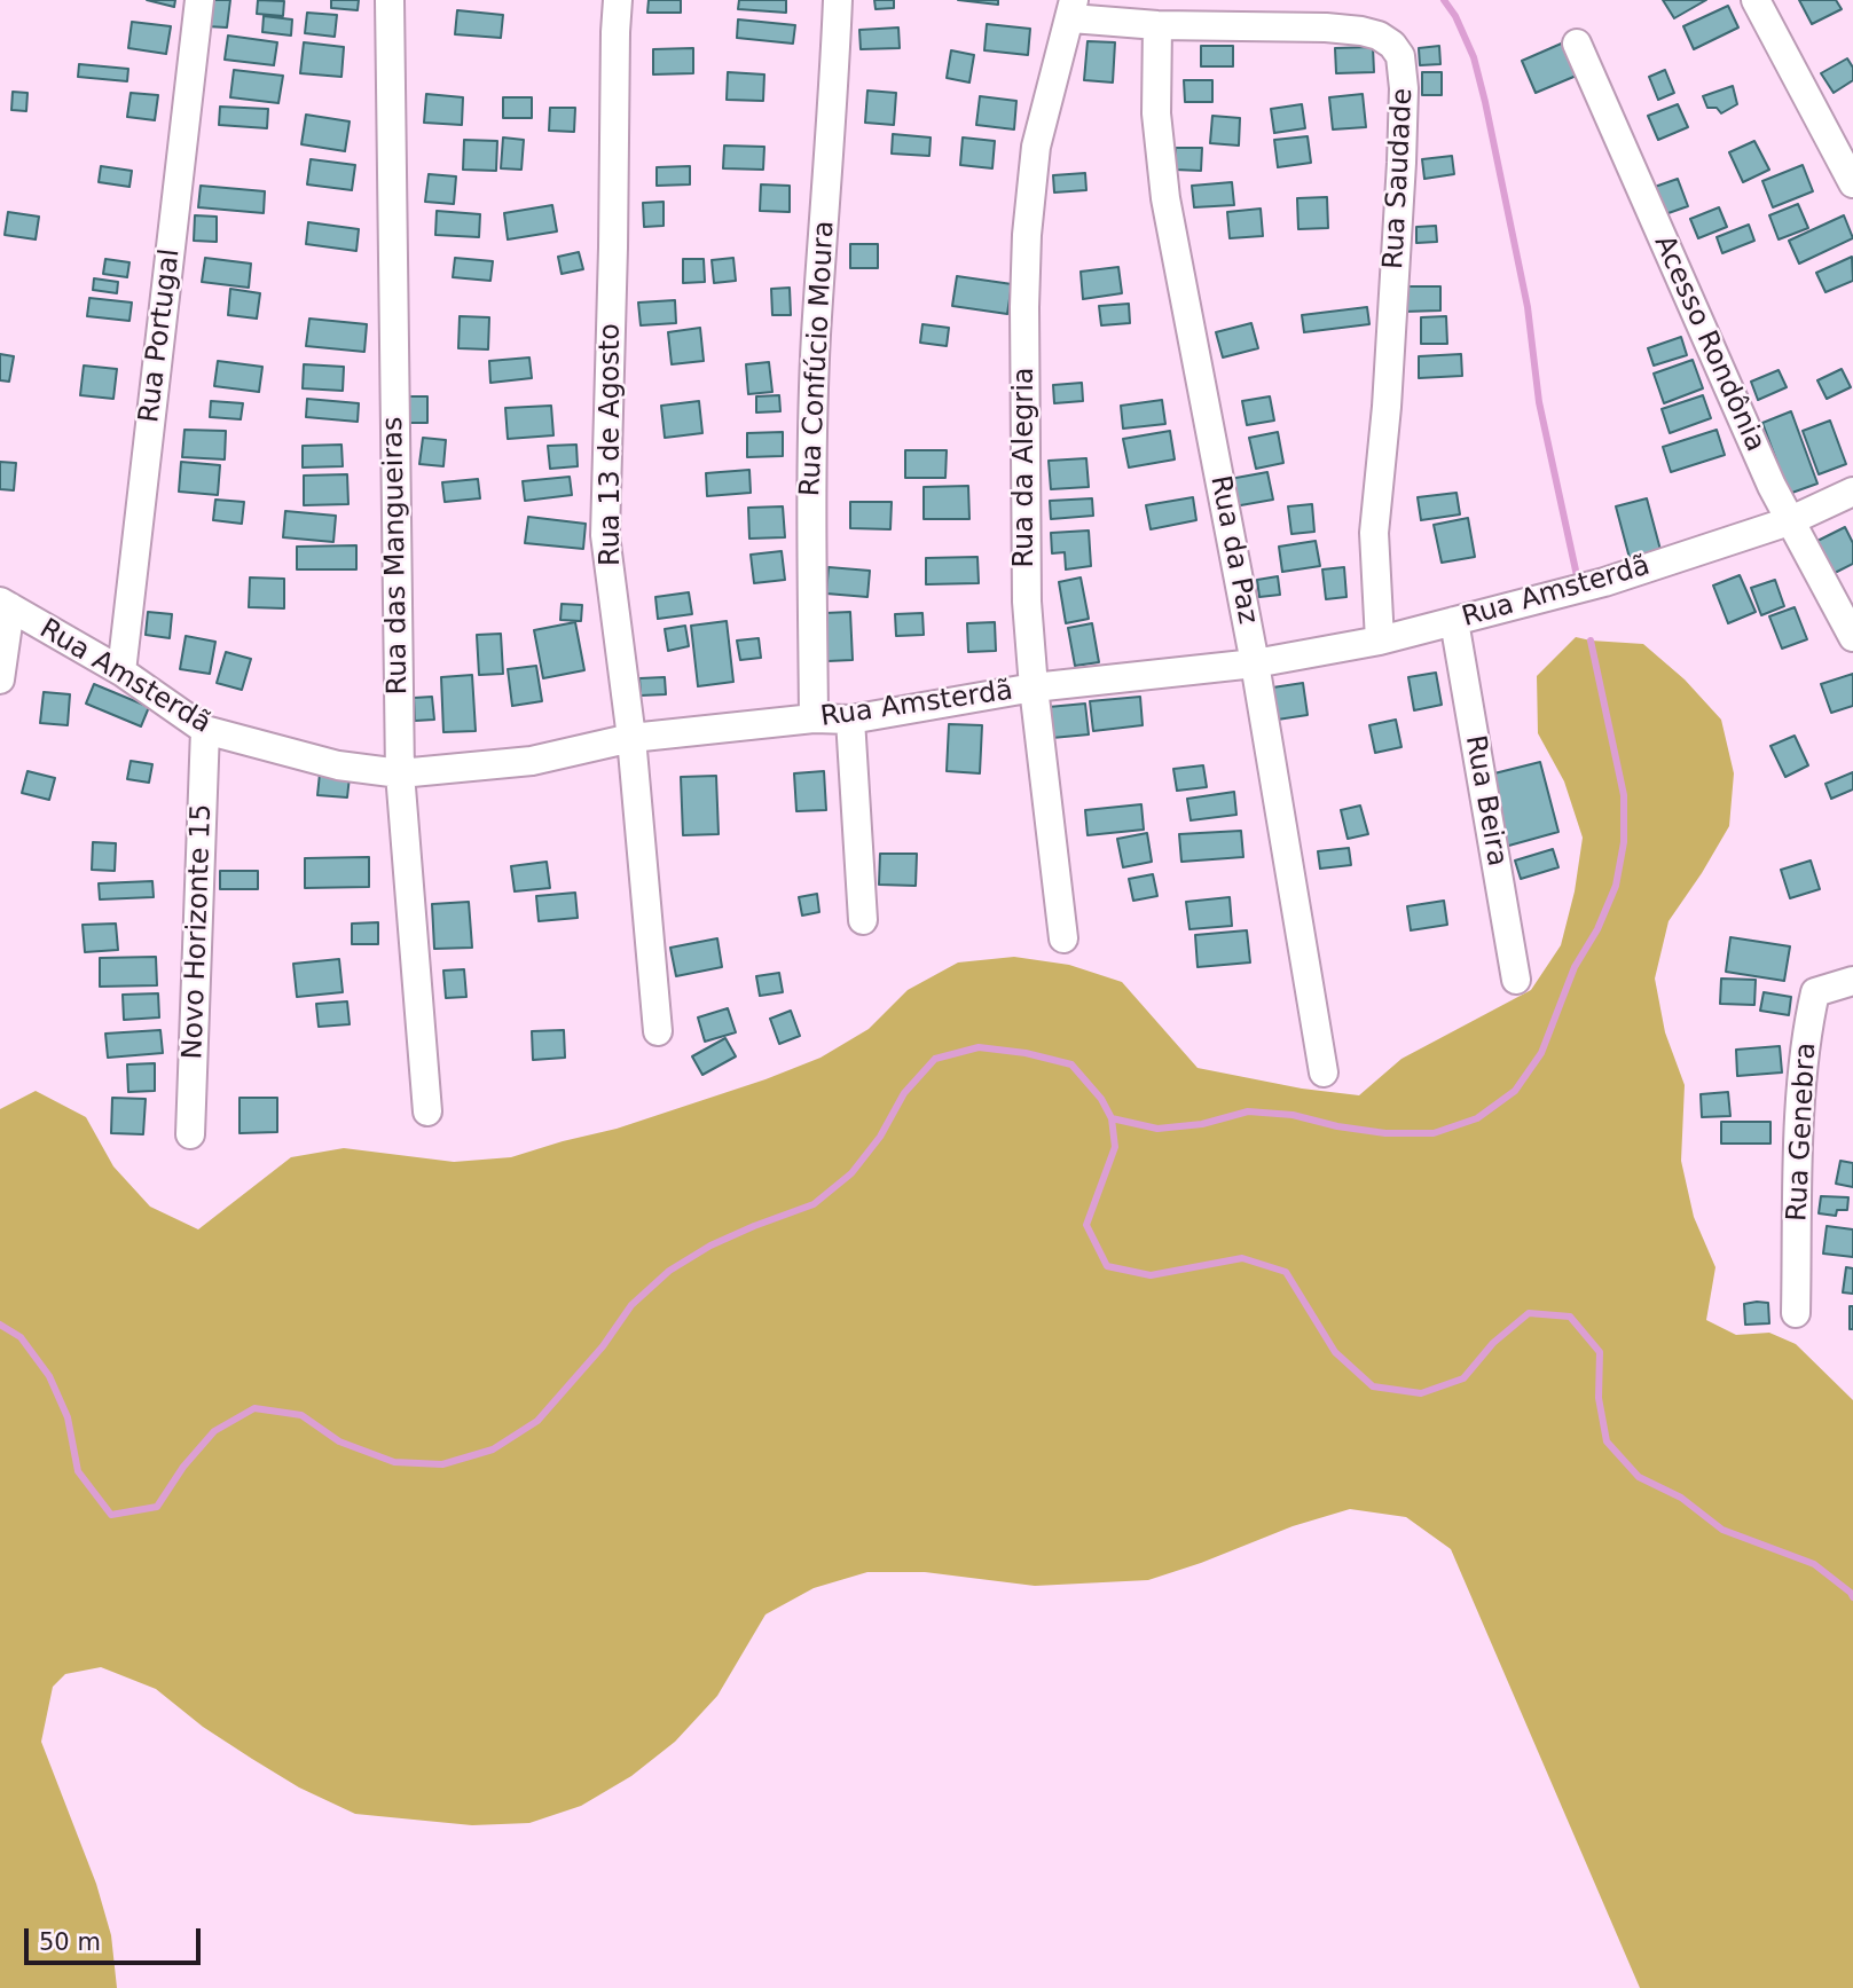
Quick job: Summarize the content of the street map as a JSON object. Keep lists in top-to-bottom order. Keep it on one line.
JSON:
{"streets":{"street":["Rua Saudade","Rua Portugal","Acesso Rondônia","Rua Confúcio Moura","Rua 13 de Agosto","Rua da Alegria","Rua da Paz","Rua das Mangueiras","Rua Amsterdã","Rua Beira","Novo Horizonte 15","Rua Genebra"]},"crossings":[["Rua Saudade","Rua da Alegria"],["Rua Saudade","Rua da Paz"],["Rua Saudade","Rua Amsterdã"],["Rua Portugal","Rua Amsterdã"],["Acesso Rondônia","Rua Amsterdã"],["Rua Confúcio Moura","Rua Amsterdã"],["Rua 13 de Agosto","Rua Amsterdã"],["Rua da Alegria","Rua Amsterdã"],["Rua da Paz","Rua Amsterdã"],["Rua das Mangueiras","Rua Amsterdã"],["Rua Amsterdã","Rua Beira"],["Rua Amsterdã","Novo Horizonte 15"]],"scale_bar":"50 m"}
